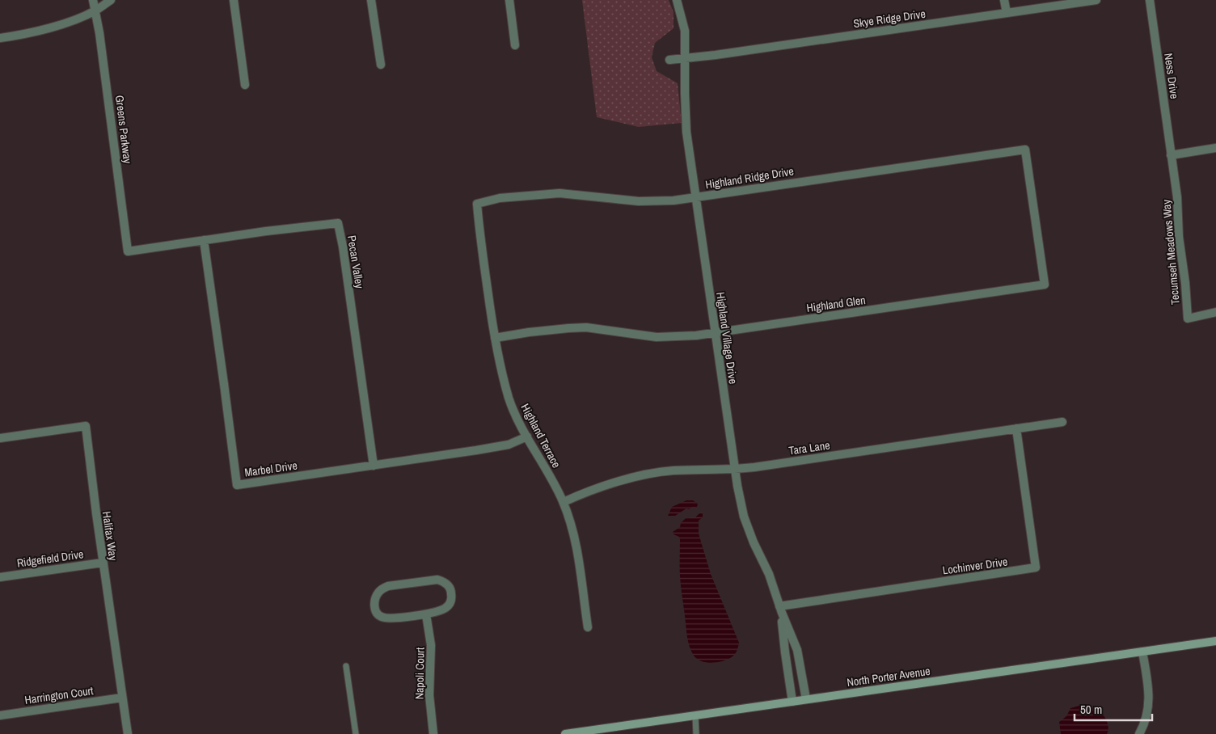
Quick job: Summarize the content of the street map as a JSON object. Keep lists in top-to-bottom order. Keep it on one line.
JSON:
{"streets":{"main road":["North Porter Avenue"],"street":["Skye Ridge Drive","Ness Drive","Greens Parkway","Highland Ridge Drive","Tecumseh Meadows Way","Pecan Valley","Highland Glen","Highland Village Drive","Highland Terrace","Tara Lane","Marbel Drive","Halifax Way","Ridgefield Drive","Lochinver Drive","Napoli Court","Harrington Court"]},"crossings":[["Skye Ridge Drive","Highland Village Drive"],["Ness Drive","Tecumseh Meadows Way"],["Greens Parkway","Pecan Valley"],["Highland Ridge Drive","Highland Glen"],["Highland Ridge Drive","Highland Village Drive"],["Highland Ridge Drive","Highland Terrace"],["Pecan Valley","Marbel Drive"],["Highland Glen","Highland Village Drive"],["Highland Glen","Highland Terrace"],["Highland Village Drive","Tara Lane"],["Highland Village Drive","Lochinver Drive"],["Highland Village Drive","North Porter Avenue"],["Highland Terrace","Tara Lane"],["Highland Terrace","Marbel Drive"],["Tara Lane","Lochinver Drive"],["Halifax Way","Ridgefield Drive"],["Halifax Way","Harrington Court"]],"scale_bar":"50 m"}
